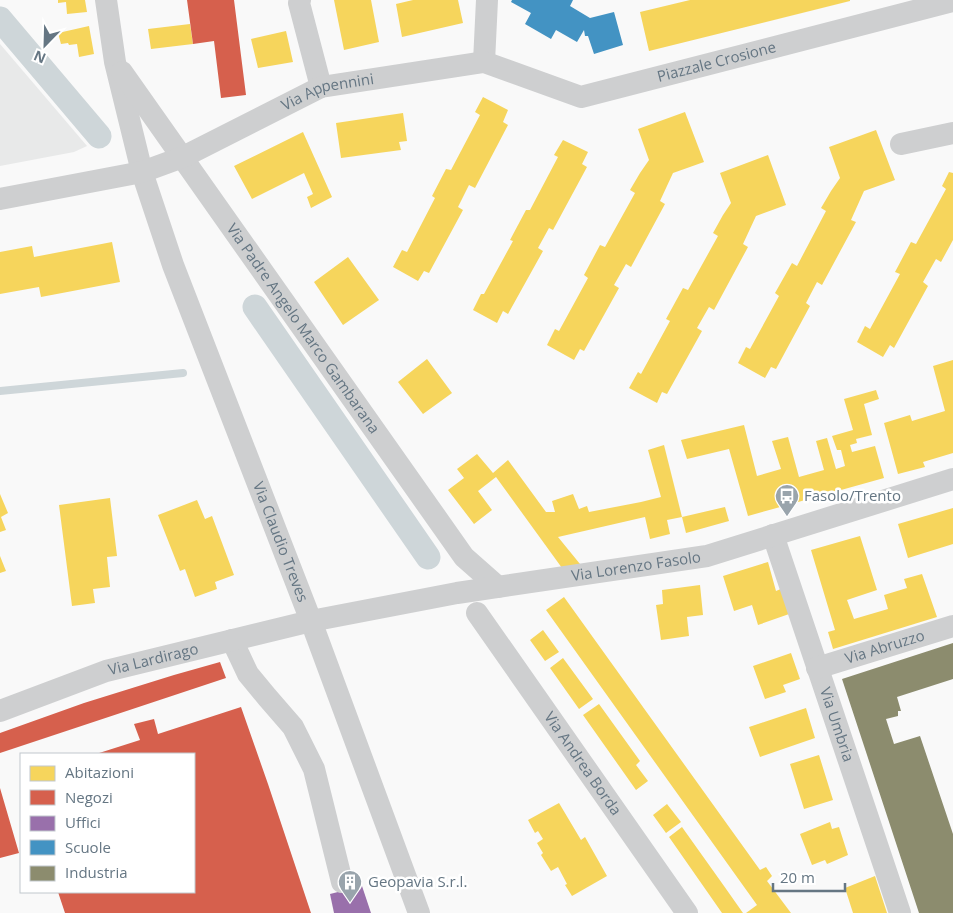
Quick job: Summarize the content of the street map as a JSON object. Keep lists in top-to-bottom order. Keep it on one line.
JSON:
{"streets":{"street":["Piazzale Crosione","Via Appennini","Via Padre Angelo Marco Gambarana","Via Claudio Treves","Via Lorenzo Fasolo","Via Abruzzo","Via Lardirago","Via Umbria","Via Andrea Borda"]},"crossings":[["Piazzale Crosione","Via Appennini"],["Via Appennini","Via Padre Angelo Marco Gambarana"],["Via Appennini","Via Claudio Treves"],["Via Padre Angelo Marco Gambarana","Via Claudio Treves"],["Via Padre Angelo Marco Gambarana","Via Lorenzo Fasolo"],["Via Claudio Treves","Via Lorenzo Fasolo"],["Via Claudio Treves","Via Lardirago"],["Via Lorenzo Fasolo","Via Lardirago"],["Via Lorenzo Fasolo","Via Umbria"],["Via Abruzzo","Via Umbria"]],"places":{"bus stop":["Fasolo/Trento"],"building":["Geopavia S.r.l."]},"legend":["Abitazioni","Negozi","Uffici","Scuole","Industria"],"scale_bar":"20 m","north":"bottom left"}
